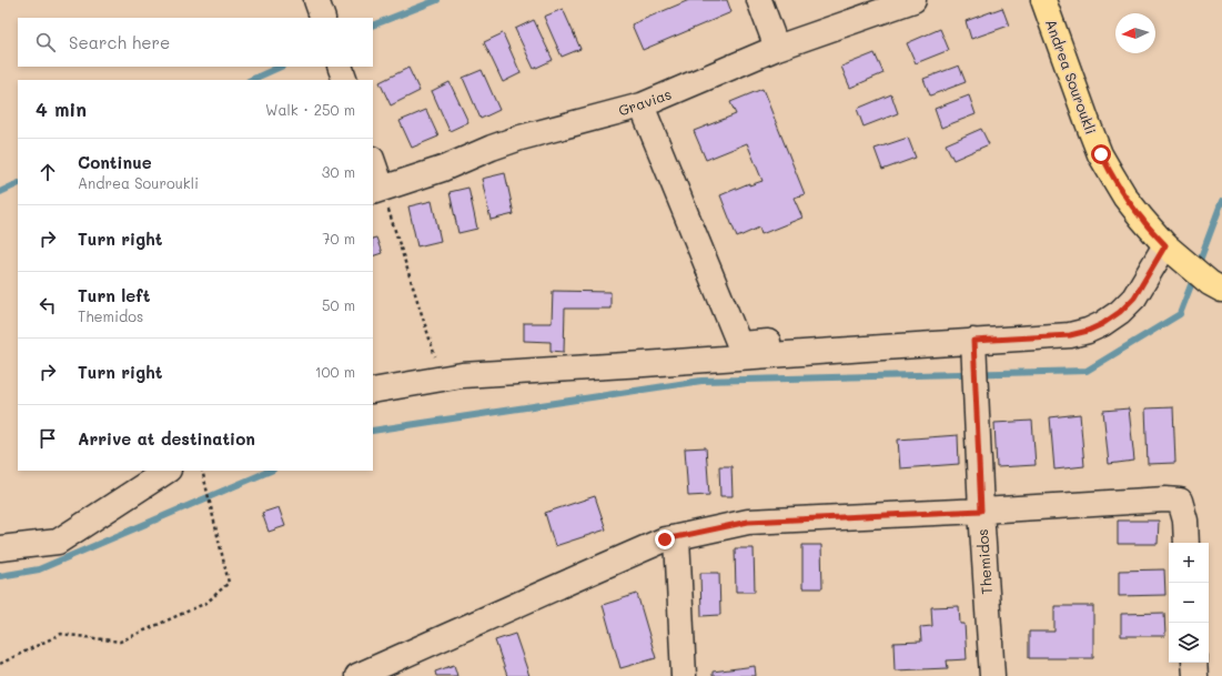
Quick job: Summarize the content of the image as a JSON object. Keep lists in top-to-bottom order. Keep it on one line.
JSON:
{"streets":{"main road":["Andrea Souroukli"],"street":["Gravias","Themidos"]},"north":"left","page":{"search":"Search here","heading":["4 min","Walk · 250 m"],"list":[["Continue","Andrea Souroukli","30 m"],["Turn right","70 m"],["Turn left","Themidos","50 m"],["Turn right","100 m"],"Arrive at destination"],"map_buttons":["+","−"]}}
